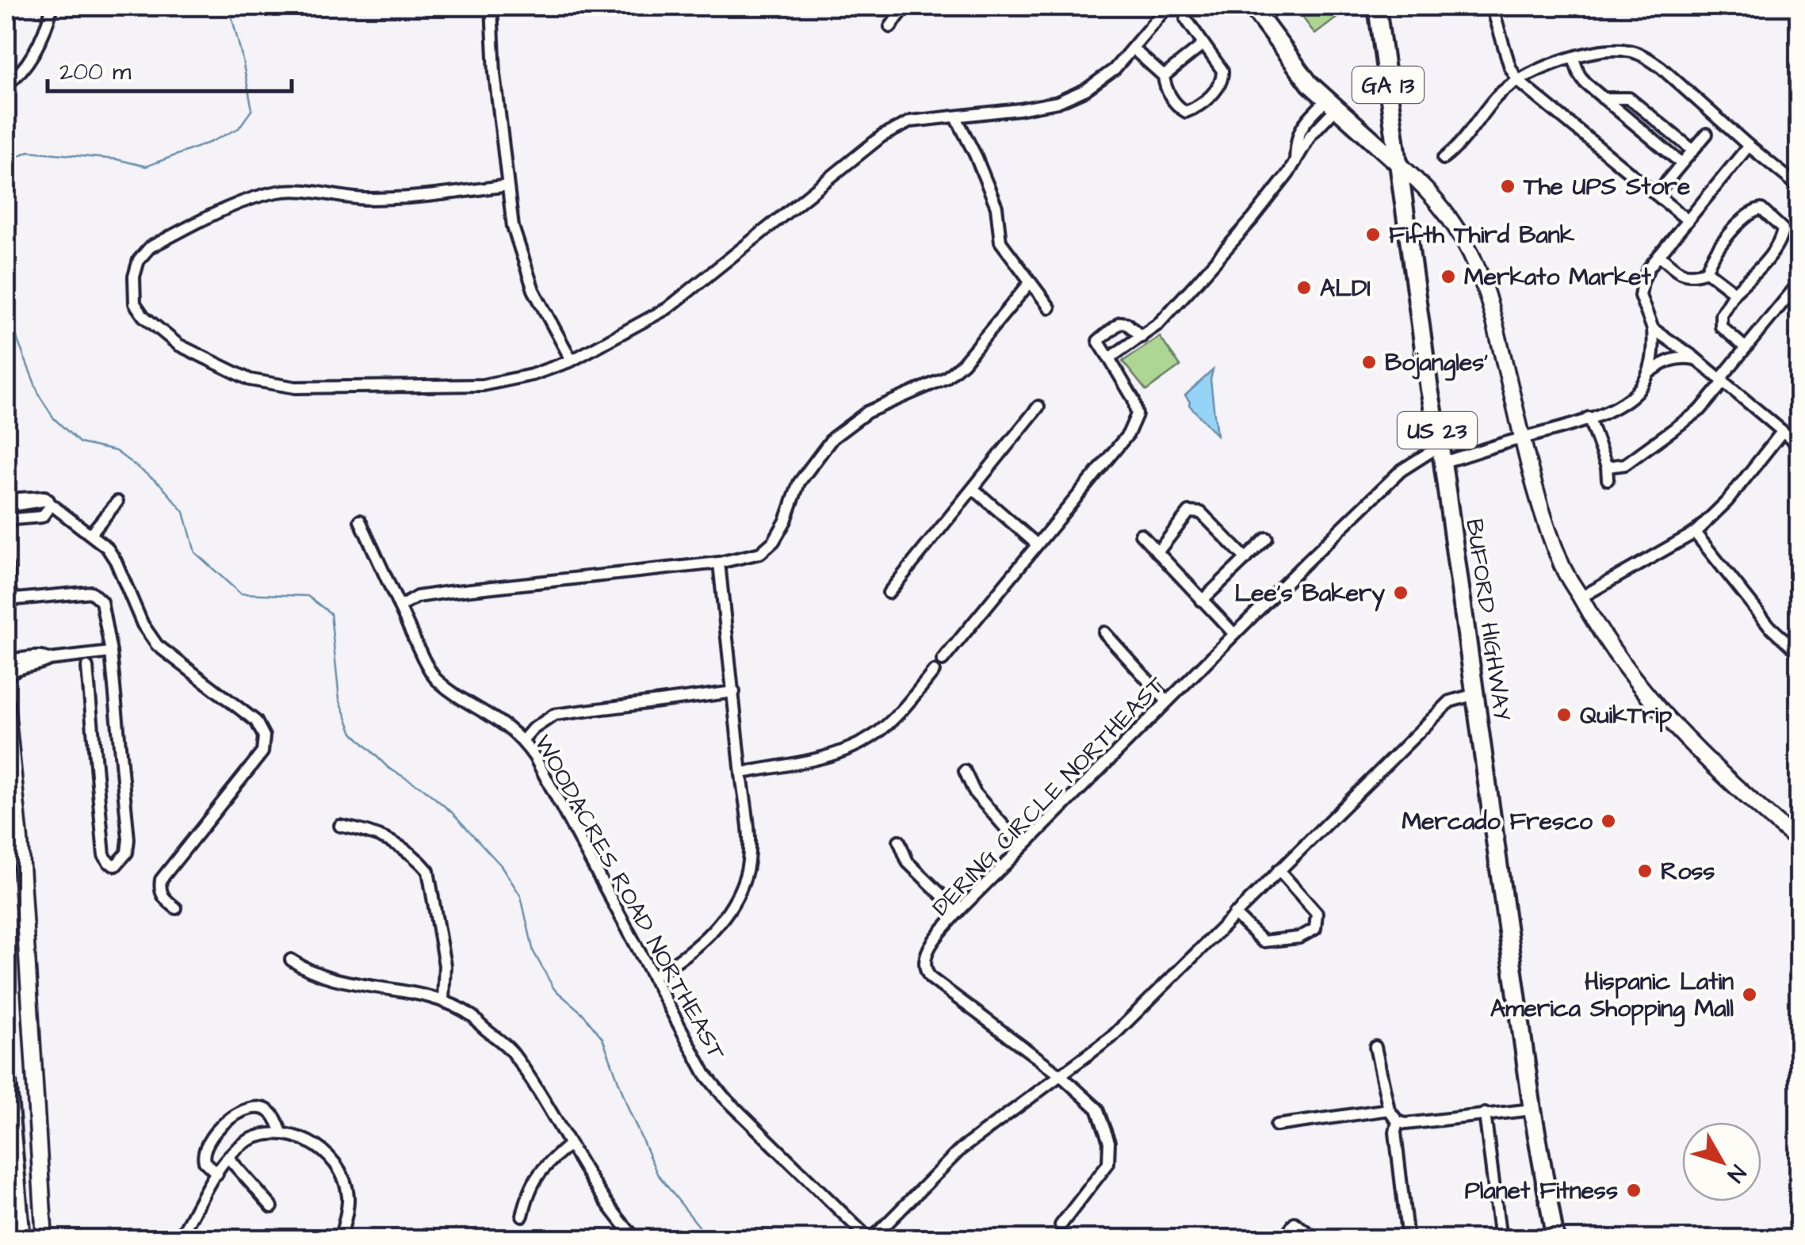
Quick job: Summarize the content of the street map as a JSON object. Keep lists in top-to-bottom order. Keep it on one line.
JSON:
{"streets":{"main road":["GA 13","US 23","BUFORD HIGHWAY"],"street":["DERING CIRCLE NORTHEAST","WOODACRES ROAD NORTHEAST"]},"crossings":[["BUFORD HIGHWAY","DERING CIRCLE NORTHEAST"]],"places":["The UPS Store","Fifth Third Bank","Merkato Market","ALDI","Bojangles'","Lee's Bakery","QuikTrip","Mercado Fresco","Ross","Hispanic Latin America Shopping Mall","Planet Fitness"],"scale_bar":"200 m","north":"bottom right"}
